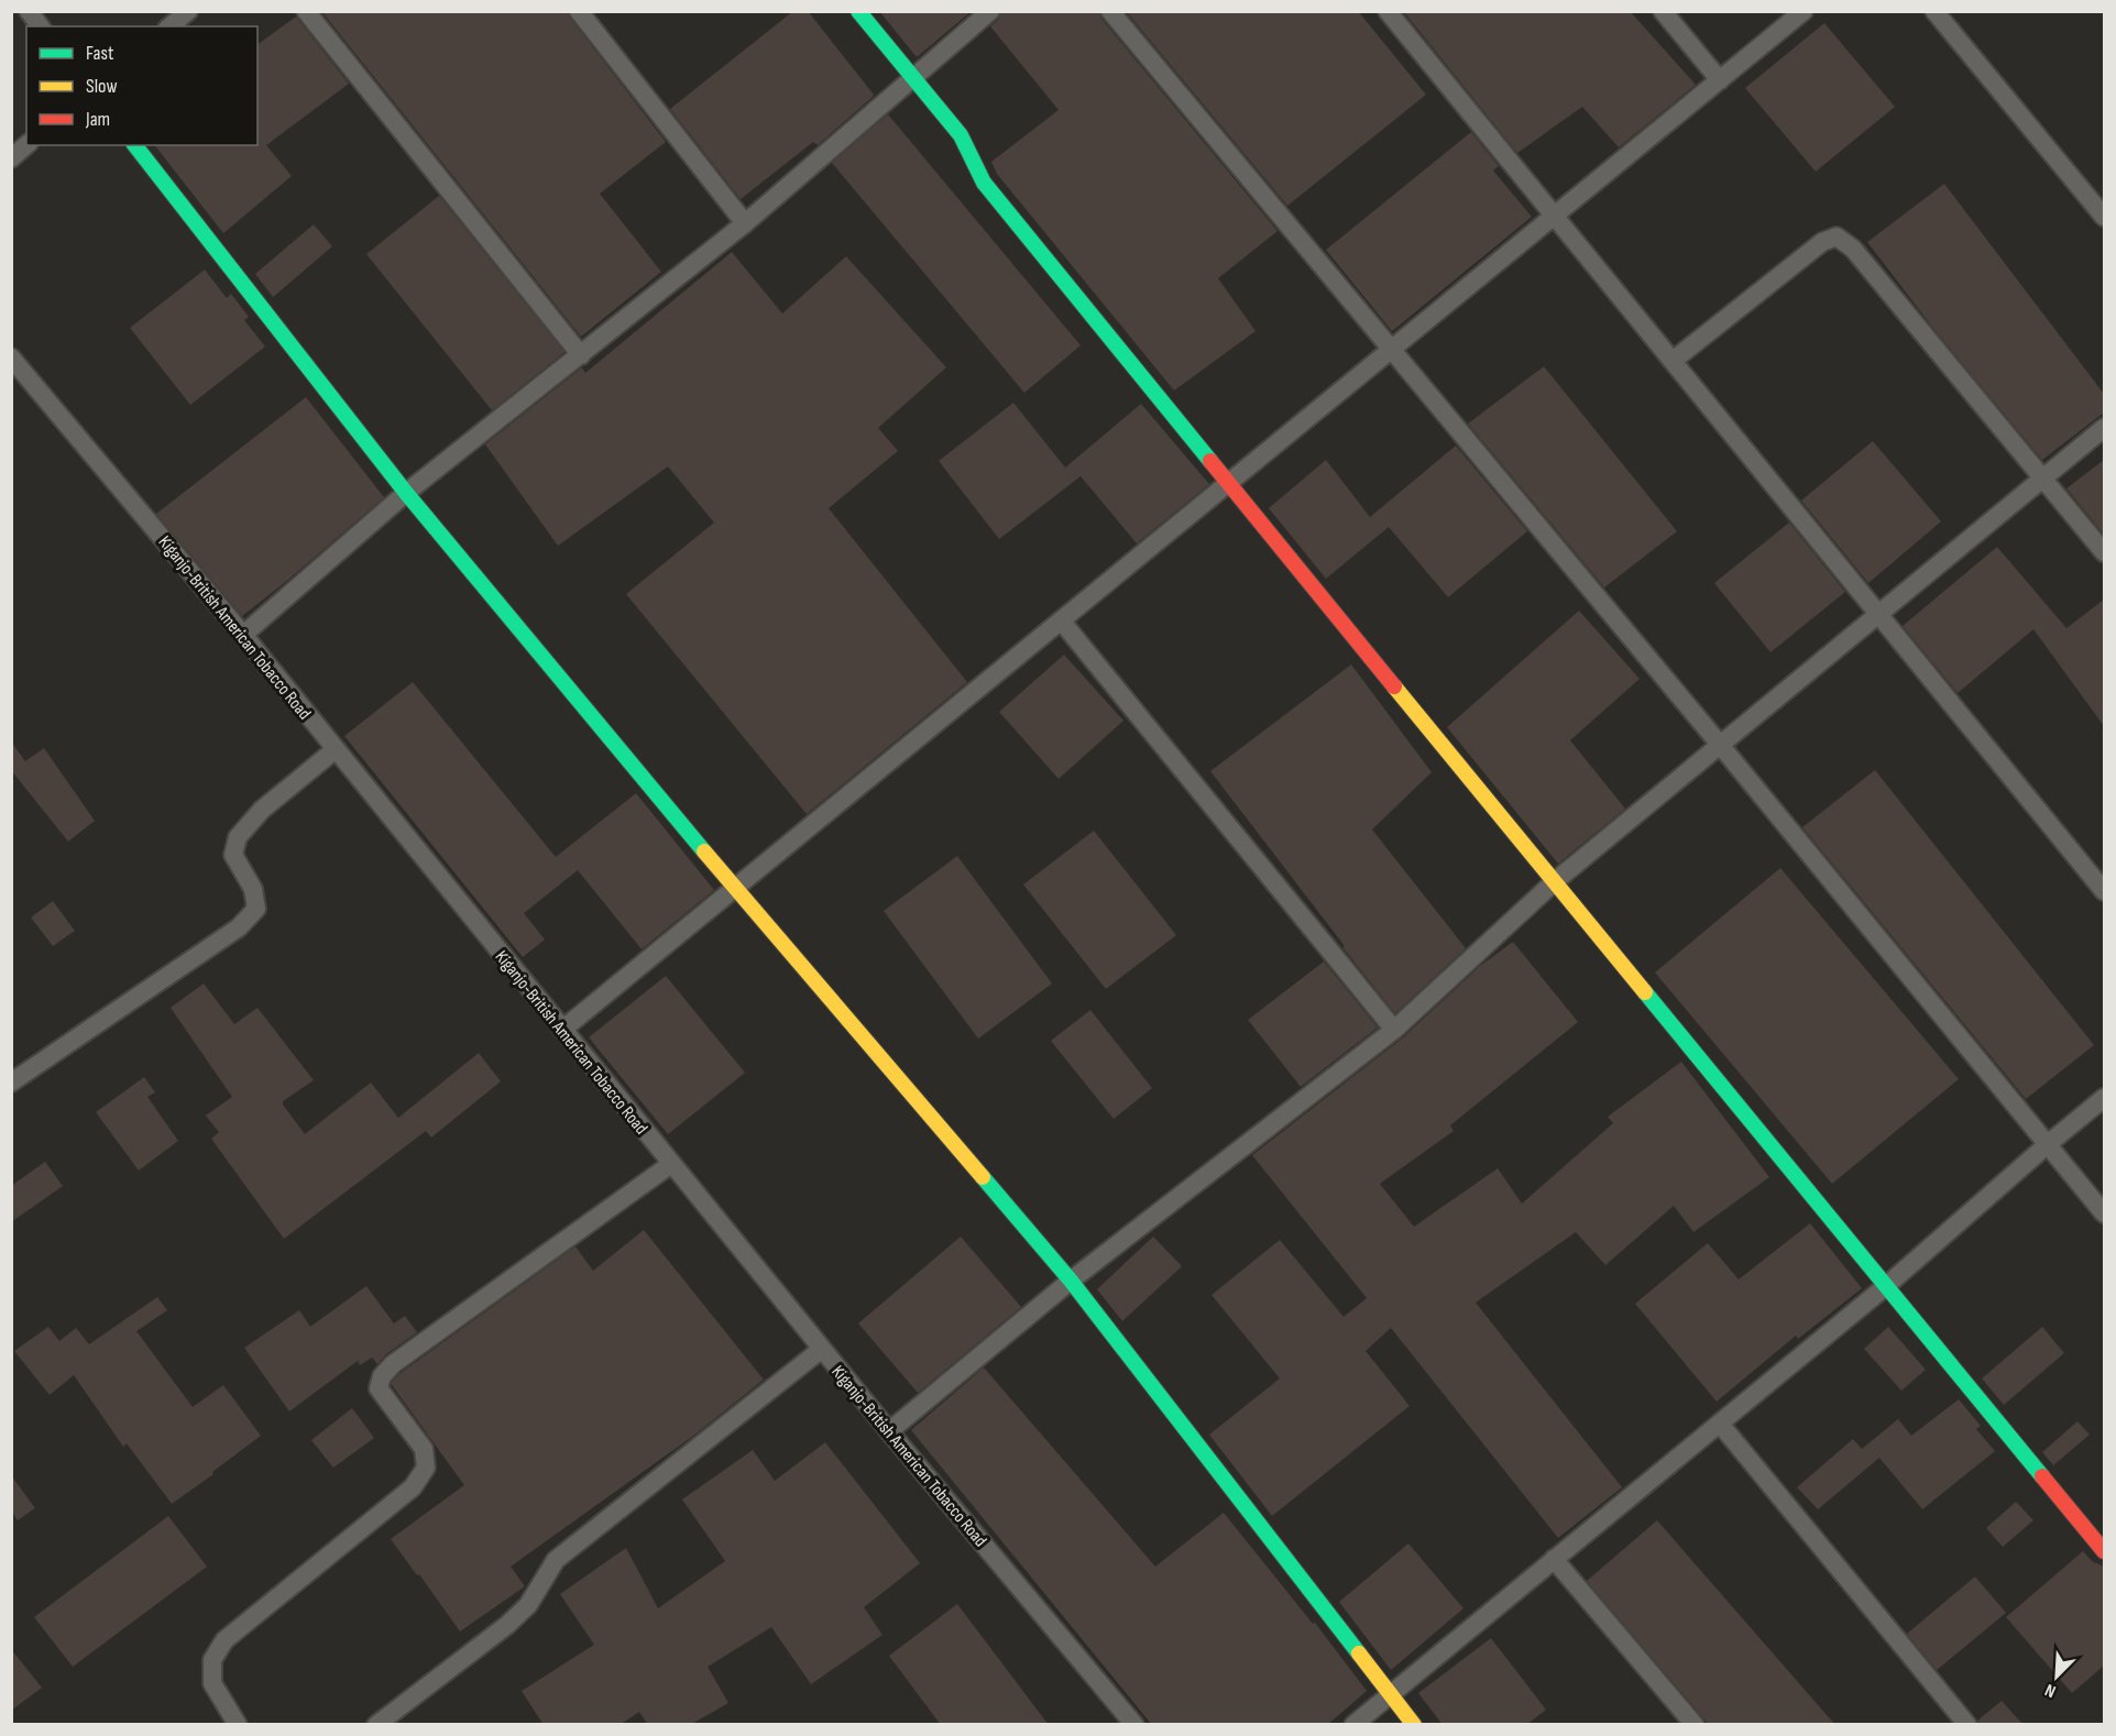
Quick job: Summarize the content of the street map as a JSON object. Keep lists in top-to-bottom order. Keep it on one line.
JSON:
{"streets":{"street":["Kiganjo-British American Tobacco Road"]},"legend":["Fast","Slow","Jam"],"north":"bottom left"}
